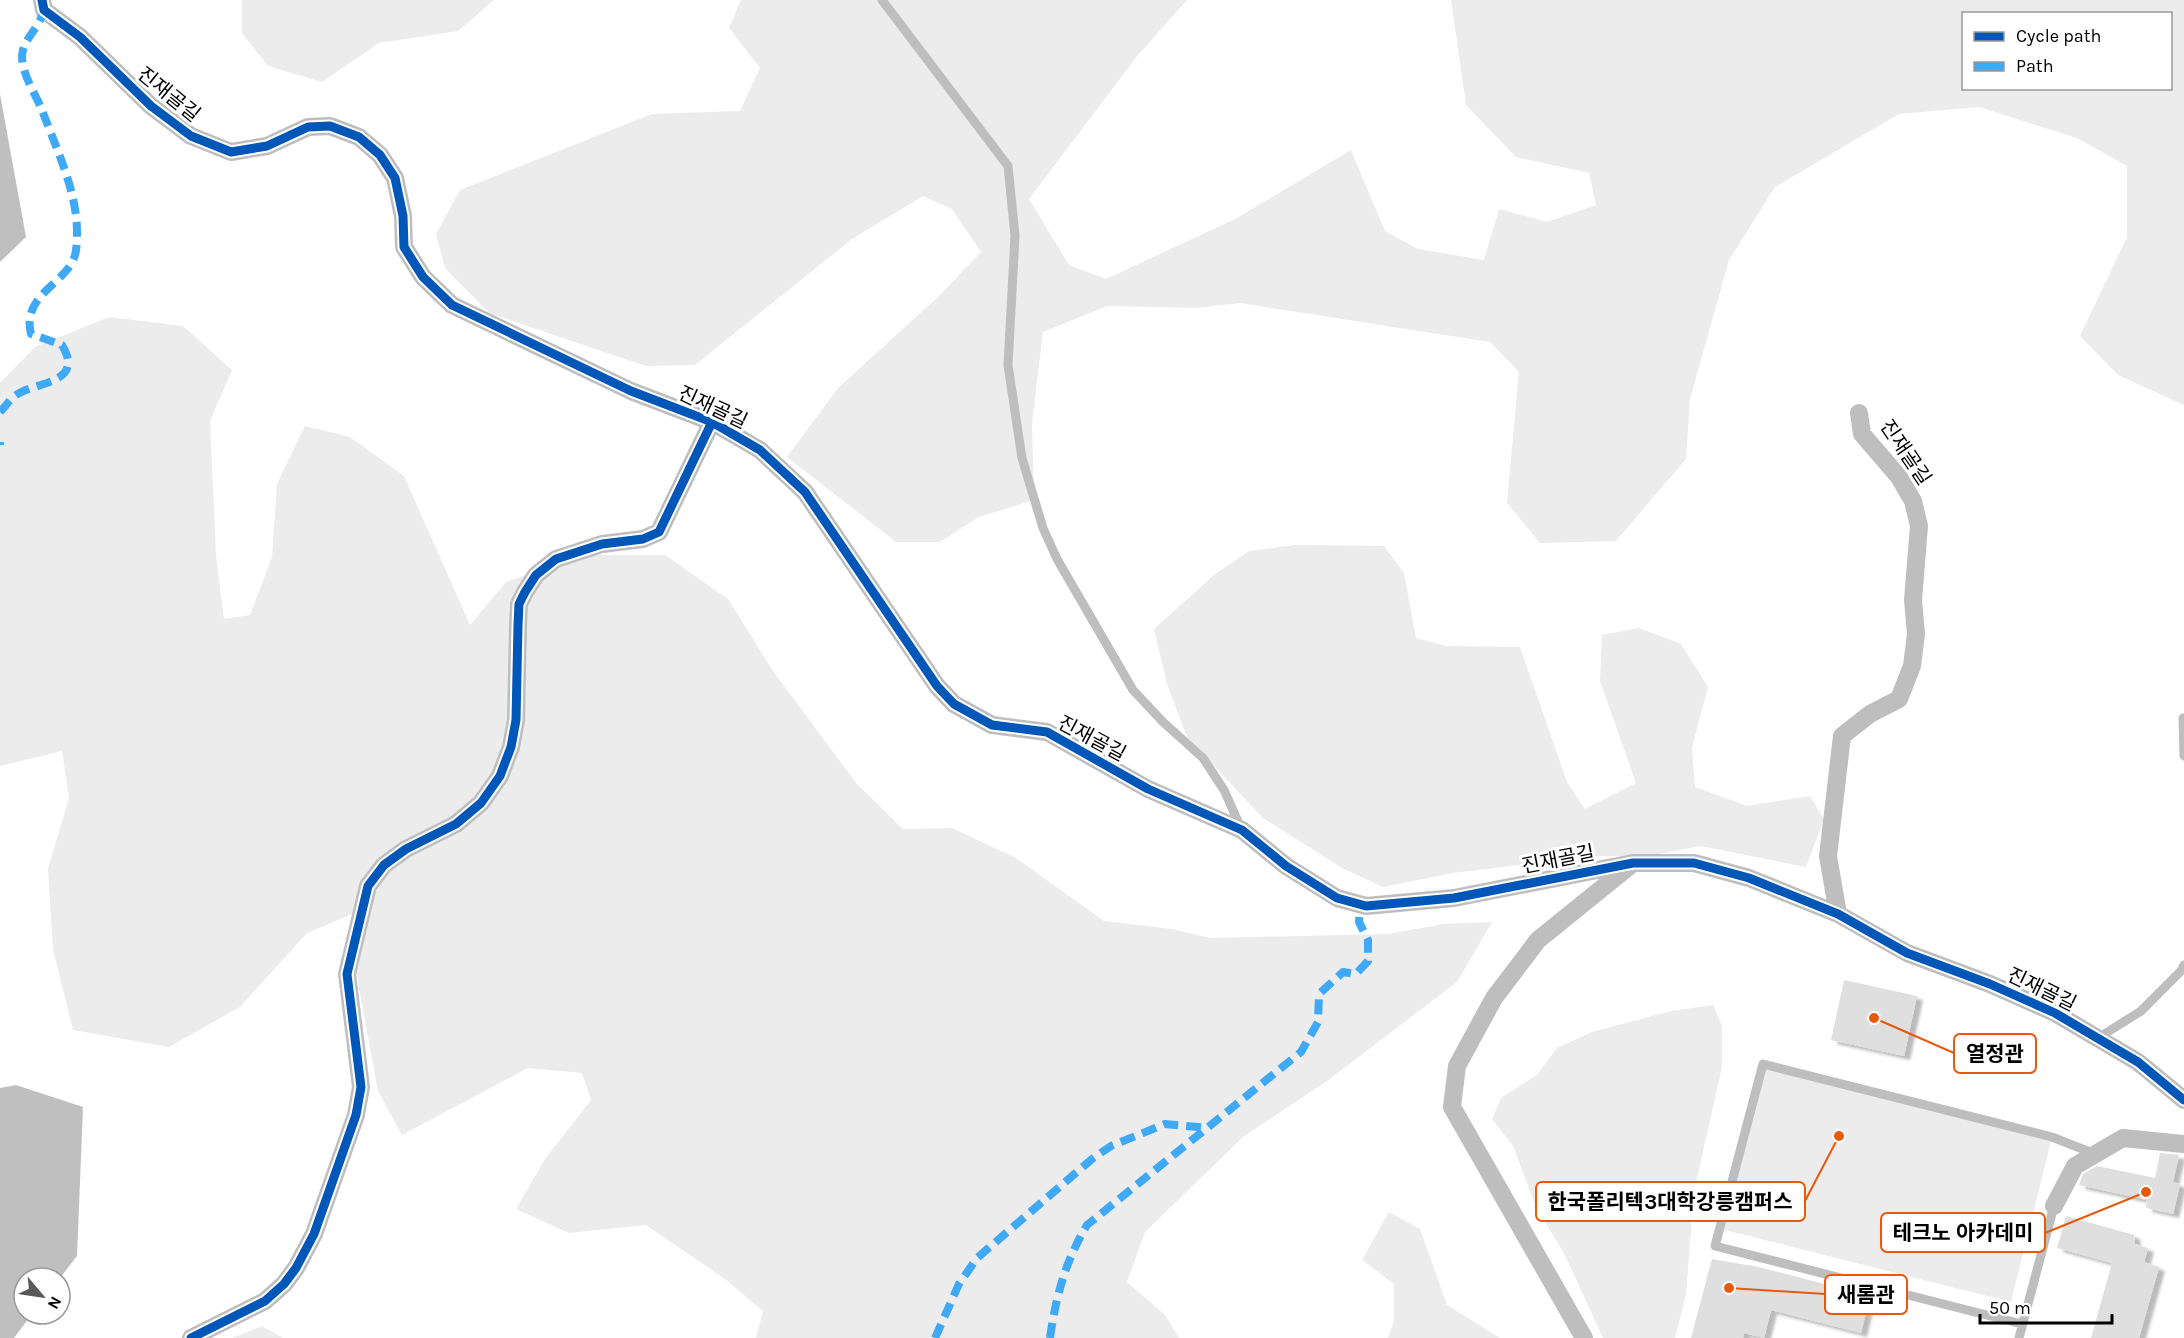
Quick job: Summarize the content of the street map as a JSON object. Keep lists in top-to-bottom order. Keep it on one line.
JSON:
{"streets":{"street":["진재골길"]},"places":["열정관","한국폴리텍3대학강릉캠퍼스","테크노 아카데미","새롬관"],"legend":["Cycle path","Path"],"scale_bar":"50 m","north":"bottom right"}
